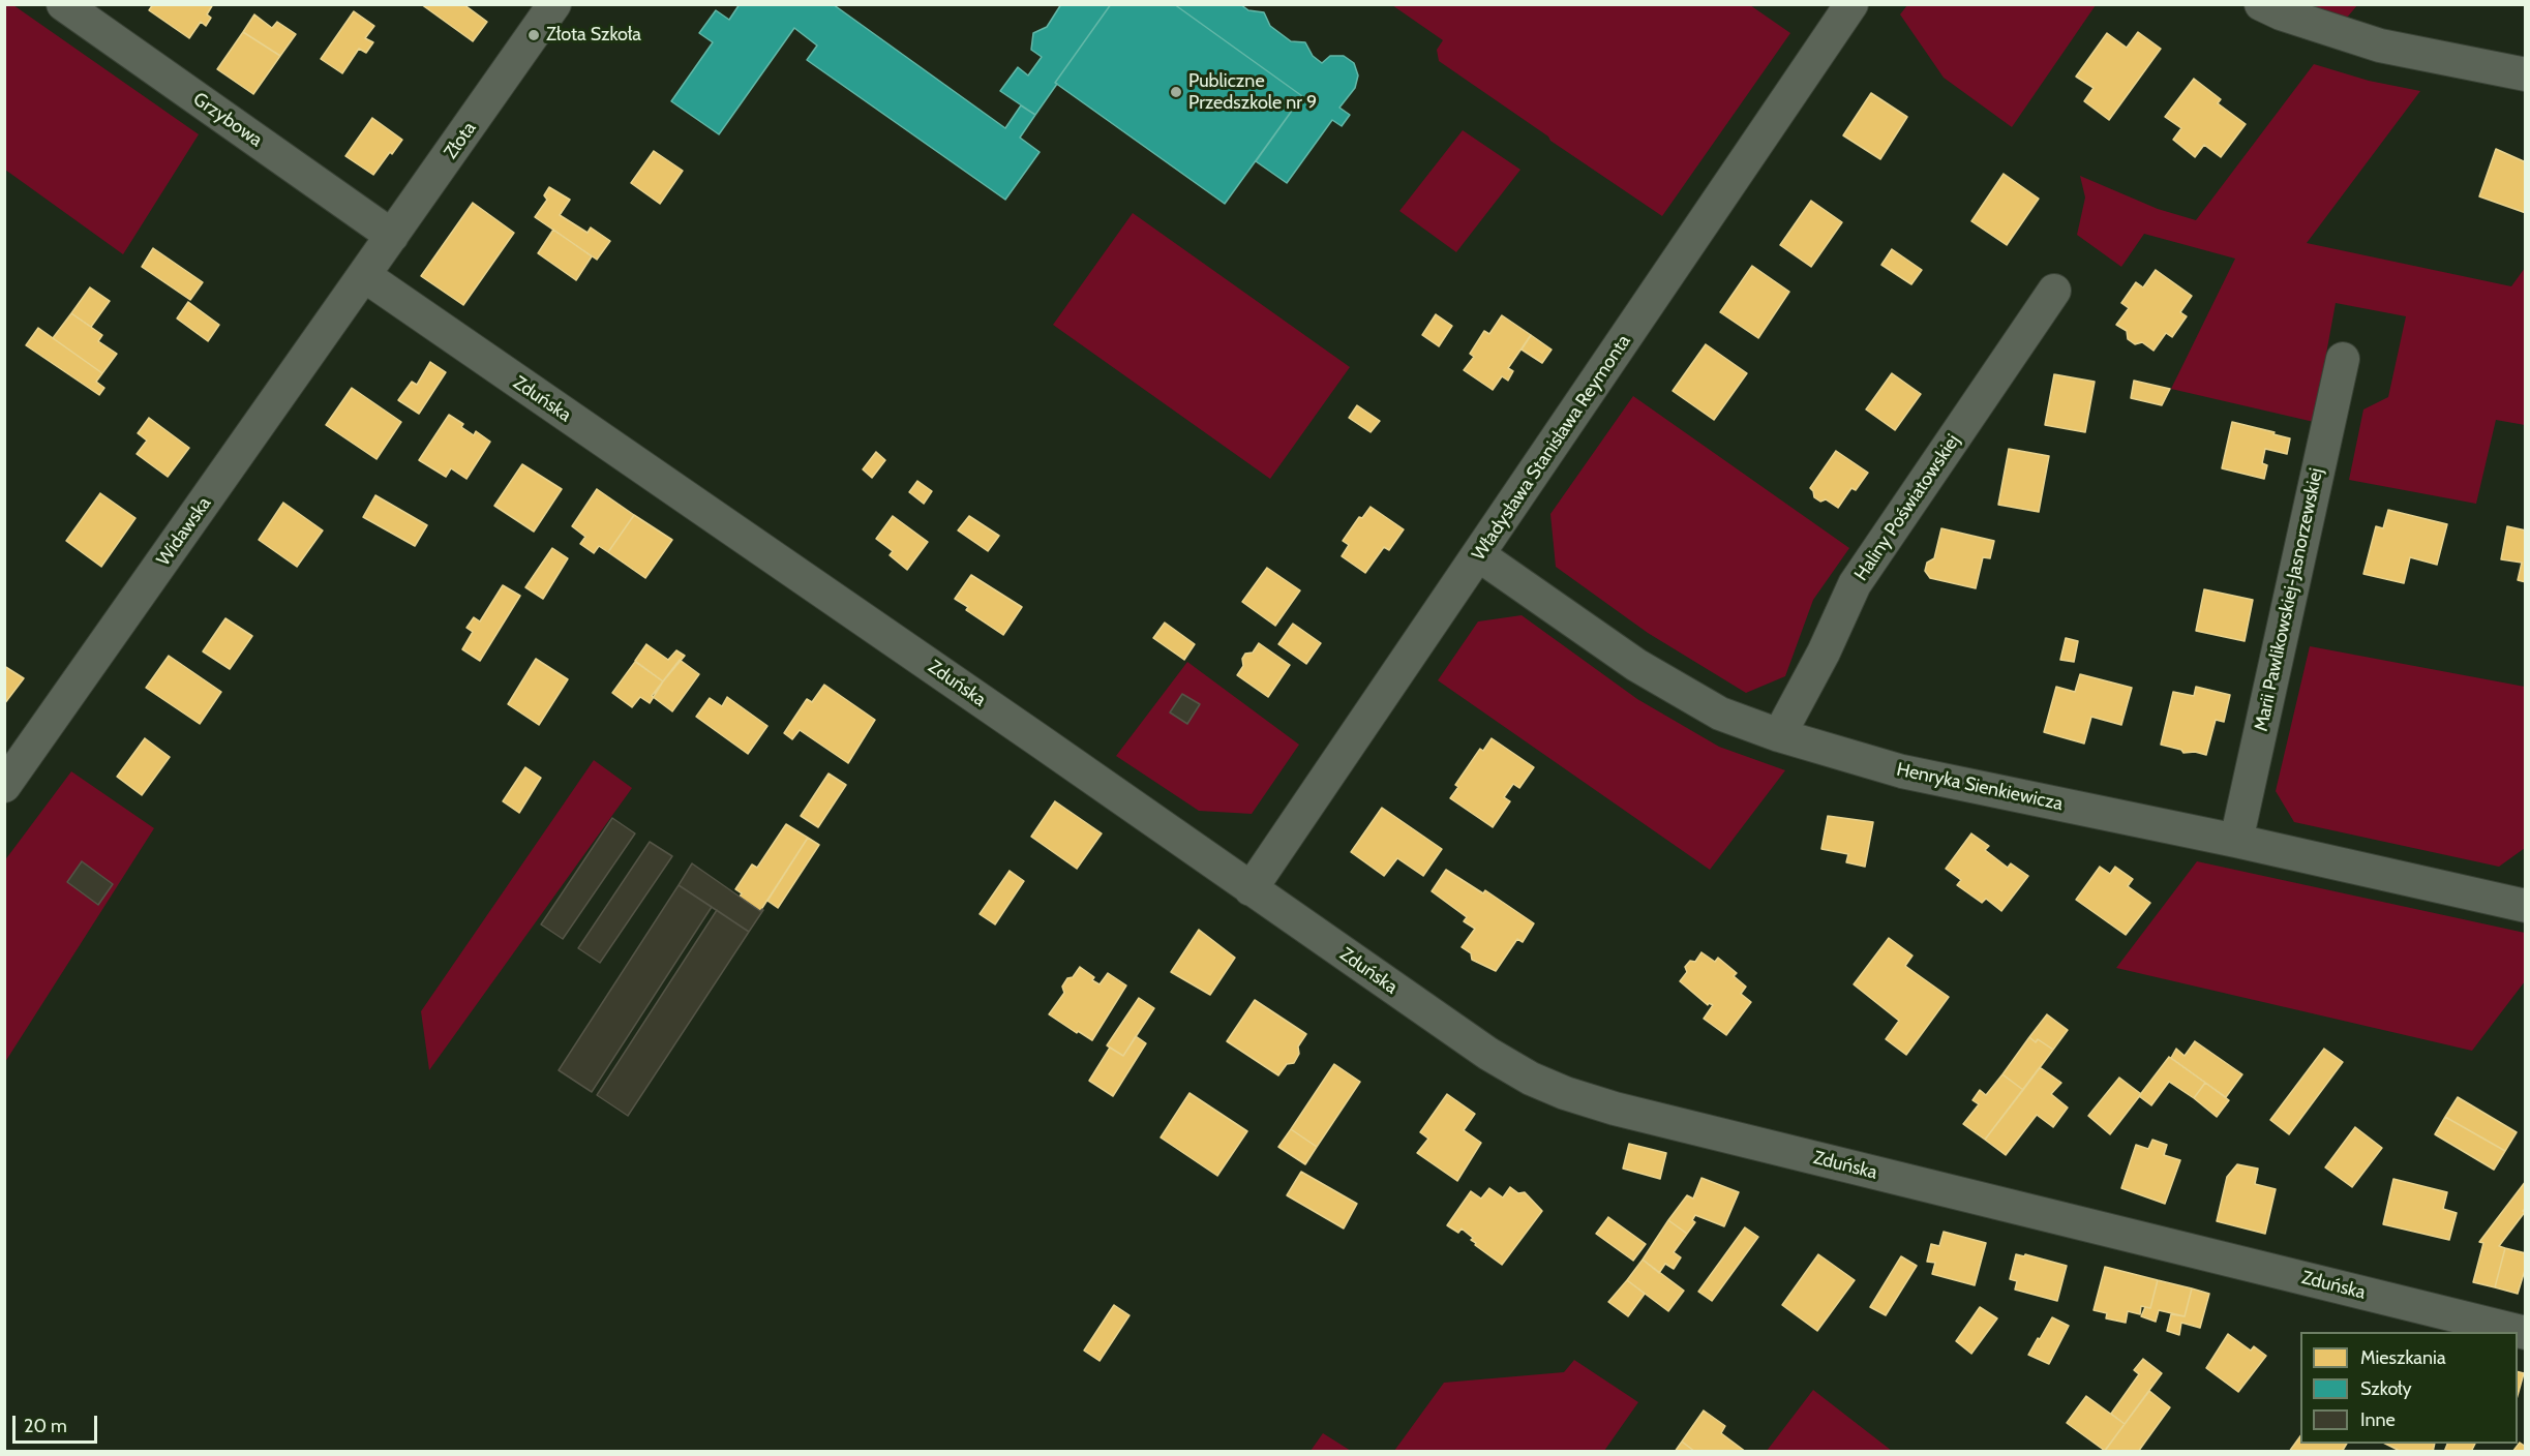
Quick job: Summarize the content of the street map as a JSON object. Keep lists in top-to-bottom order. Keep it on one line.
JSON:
{"streets":{"street":["Grzybowa","Złota","Zduńska","Władysława Stanisława Reymonta","Haliny Poświatowskiej","Widawska","Marii Pawlikowskiej-Jasnorzewskiej","Henryka Sienkiewicza"]},"crossings":[["Grzybowa","Złota"],["Złota","Zduńska"],["Złota","Widawska"],["Zduńska","Władysława Stanisława Reymonta"],["Zduńska","Widawska"],["Władysława Stanisława Reymonta","Henryka Sienkiewicza"],["Haliny Poświatowskiej","Henryka Sienkiewicza"],["Marii Pawlikowskiej-Jasnorzewskiej","Henryka Sienkiewicza"]],"places":["Złota Szkoła","Publiczne Przedszkole nr 9"],"legend":["Mieszkania","Szkoły","Inne"],"scale_bar":"20 m"}
